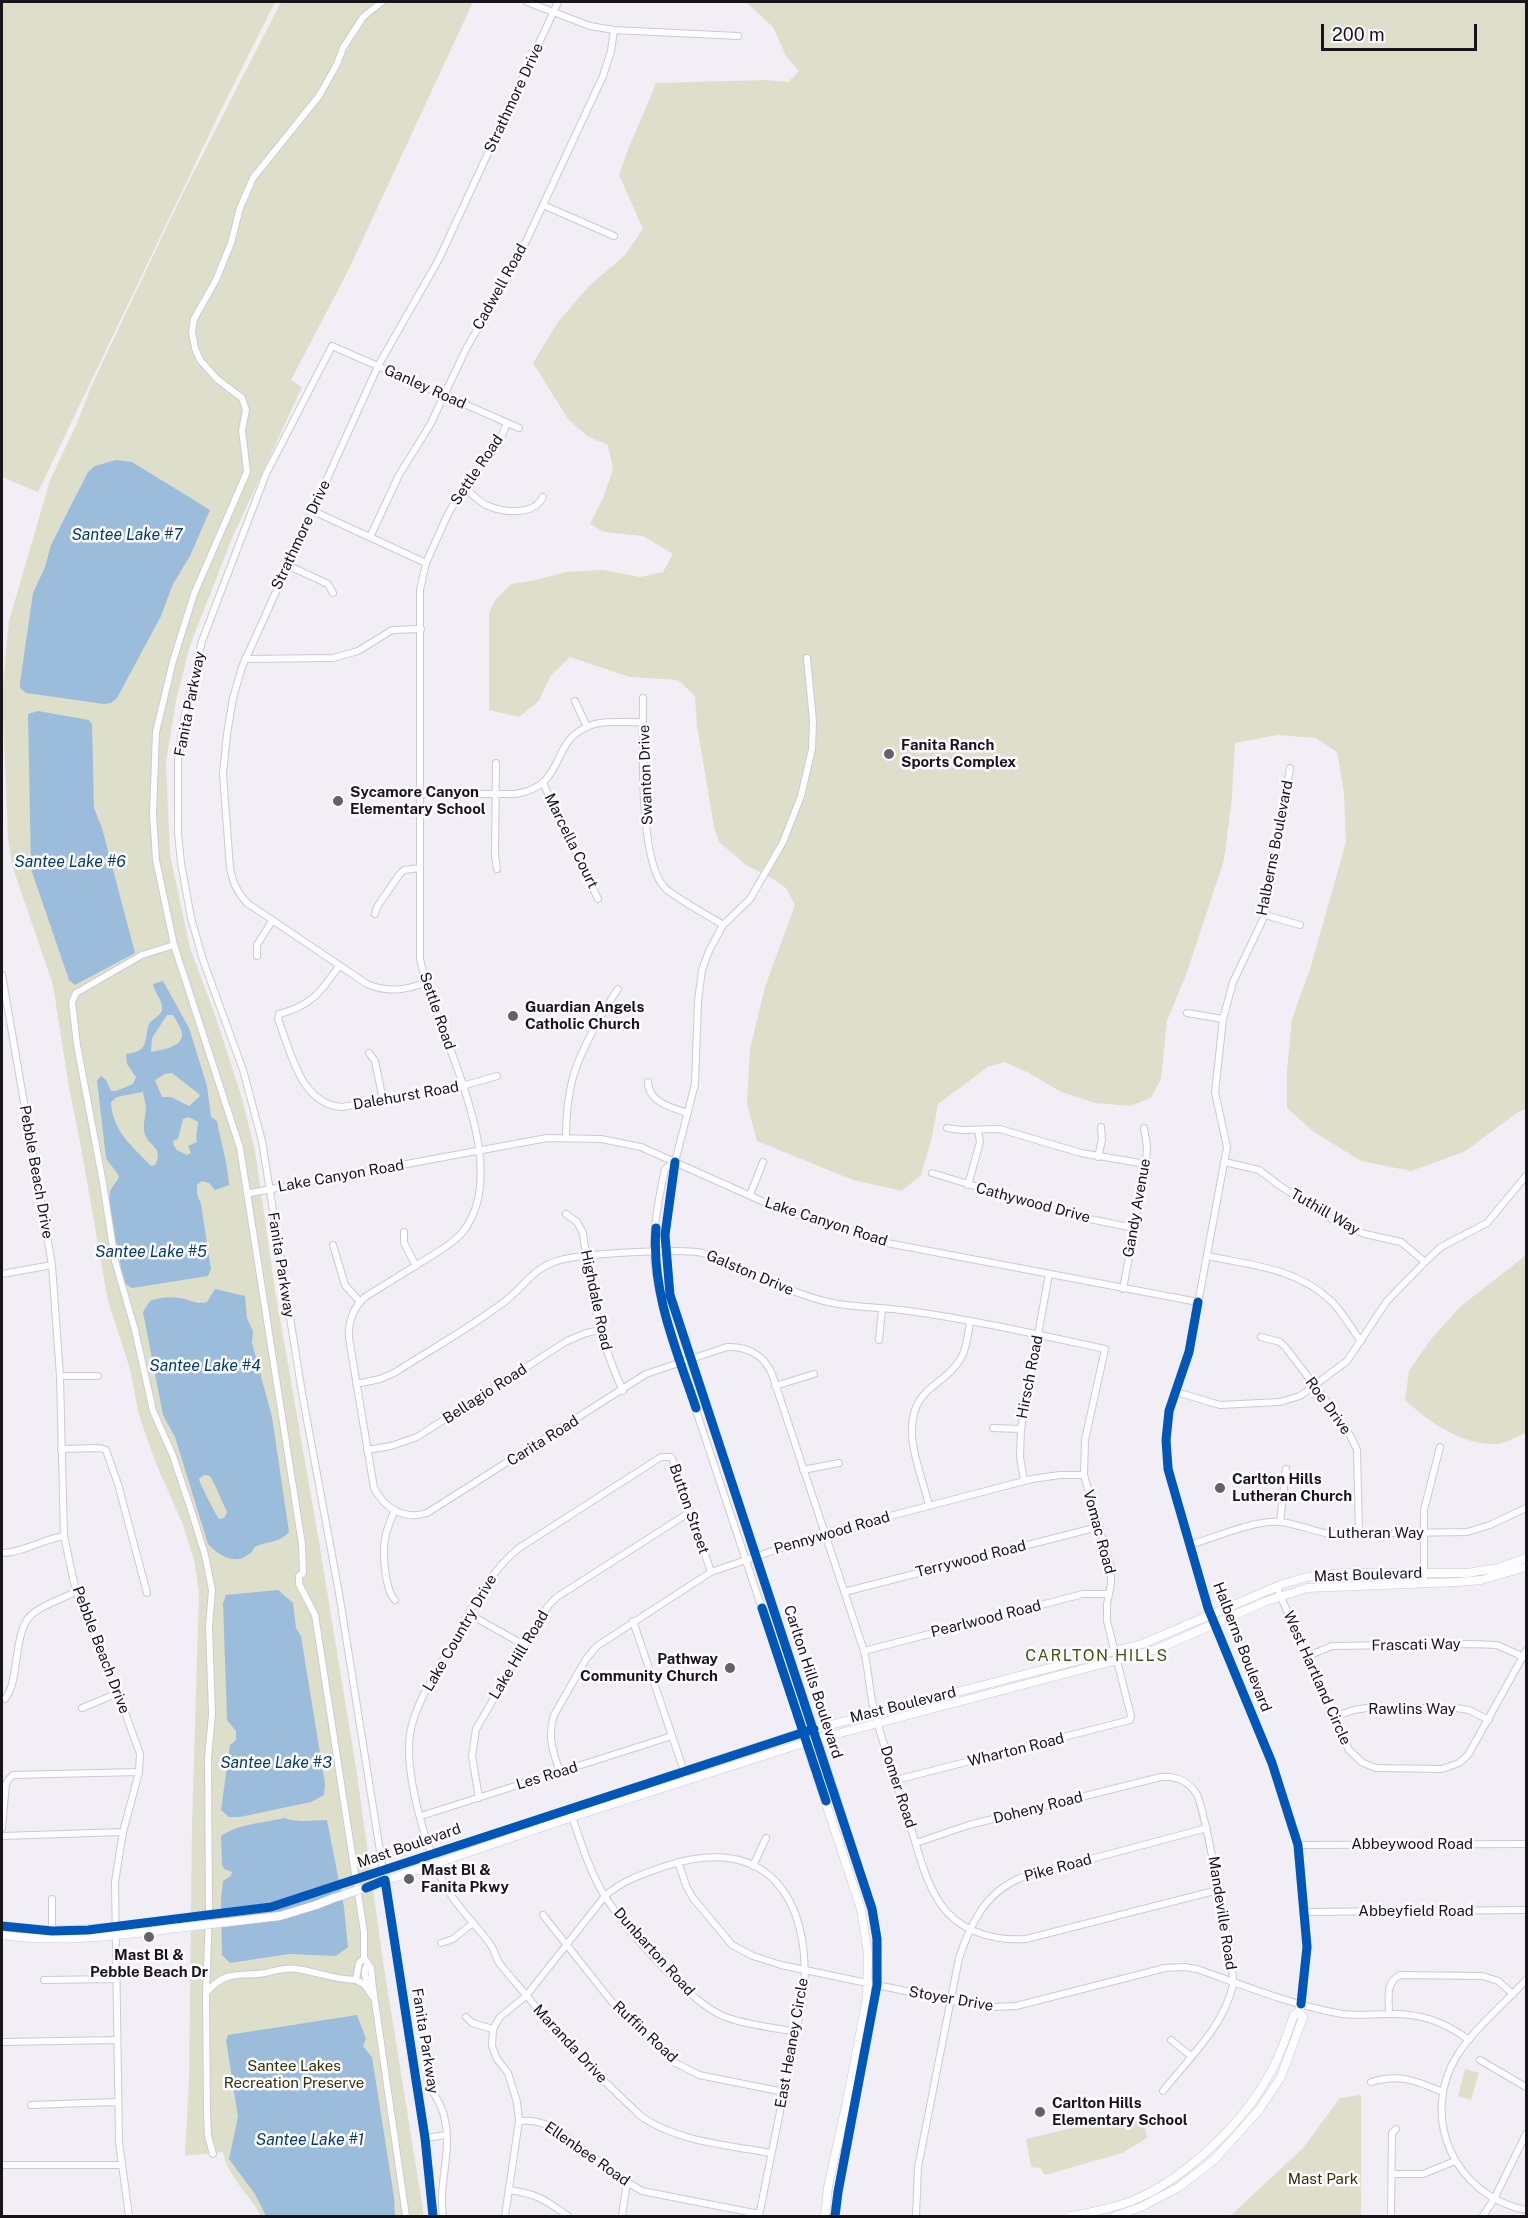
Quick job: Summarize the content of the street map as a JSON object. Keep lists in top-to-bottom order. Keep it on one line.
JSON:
{"streets":{"main road":["Halberns Boulevard","Mast Boulevard","Carlton Hills Boulevard"],"street":["Strathmore Drive","Cadwell Road","Ganley Road","Settle Road","Fanita Parkway","Swanton Drive","Marcella Court","Dalehurst Road","Pebble Beach Drive","Lake Canyon Road","Cathywood Drive","Gandy Avenue","Tuthill Way","Galston Drive","Highdale Road","Hirsch Road","Bellagio Road","Roe Drive","Carita Road","Button Street","Vomac Road","Pennywood Road","Lutheran Way","Terrywood Road","Pearlwood Road","Lake Country Drive","Frascati Way","Lake Hill Road","West Hartland Circle","Rawlins Way","Wharton Road","Les Road","Domer Road","Doheny Road","Abbeywood Road","Pike Road","Abbeyfield Road","Mandeville Road","Dunbarton Road","Stoyer Drive","Ruffin Road","East Heaney Circle","Maranda Drive","Ellenbee Road"]},"crossings":[["Strathmore Drive","Ganley Road"],["Strathmore Drive","Settle Road"],["Strathmore Drive","Dalehurst Road"],["Cadwell Road","Ganley Road"],["Ganley Road","Settle Road"],["Ganley Road","Fanita Parkway"],["Settle Road","Dalehurst Road"],["Settle Road","Lake Canyon Road"],["Fanita Parkway","Lake Canyon Road"],["Fanita Parkway","Mast Boulevard"],["Swanton Drive","Carlton Hills Boulevard"],["Halberns Boulevard","Lake Canyon Road"],["Halberns Boulevard","Tuthill Way"],["Halberns Boulevard","Lutheran Way"],["Halberns Boulevard","Mast Boulevard"],["Halberns Boulevard","Abbeywood Road"],["Halberns Boulevard","Abbeyfield Road"],["Halberns Boulevard","Stoyer Drive"],["Pebble Beach Drive","Mast Boulevard"],["Lake Canyon Road","Gandy Avenue"],["Lake Canyon Road","Hirsch Road"],["Lake Canyon Road","Carlton Hills Boulevard"],["Cathywood Drive","Gandy Avenue"],["Galston Drive","Highdale Road"],["Galston Drive","Hirsch Road"],["Galston Drive","Vomac Road"],["Galston Drive","Carlton Hills Boulevard"],["Highdale Road","Bellagio Road"],["Highdale Road","Carita Road"],["Hirsch Road","Pennywood Road"],["Roe Drive","Lutheran Way"],["Carita Road","Carlton Hills Boulevard"],["Carita Road","Domer Road"],["Button Street","Pennywood Road"],["Button Street","Lake Country Drive"],["Button Street","Lake Hill Road"],["Vomac Road","Pennywood Road"],["Vomac Road","Terrywood Road"],["Vomac Road","Mast Boulevard"],["Vomac Road","Pearlwood Road"],["Vomac Road","Wharton Road"],["Pennywood Road","Carlton Hills Boulevard"],["Pennywood Road","Les Road"],["Pennywood Road","Domer Road"],["Terrywood Road","Domer Road"],["Mast Boulevard","Lake Country Drive"],["Mast Boulevard","West Hartland Circle"],["Mast Boulevard","Carlton Hills Boulevard"],["Mast Boulevard","Domer Road"],["Mast Boulevard","Dunbarton Road"],["Mast Boulevard","Maranda Drive"],["Pearlwood Road","Domer Road"],["Lake Country Drive","Les Road"],["Lake Country Drive","Maranda Drive"],["Frascati Way","West Hartland Circle"],["Lake Hill Road","Les Road"],["West Hartland Circle","Rawlins Way"],["Carlton Hills Boulevard","Domer Road"],["Carlton Hills Boulevard","Stoyer Drive"],["Wharton Road","Domer Road"],["Domer Road","Doheny Road"],["Domer Road","Pike Road"],["Domer Road","Mandeville Road"],["Doheny Road","Mandeville Road"],["Pike Road","Mandeville Road"],["Pike Road","Stoyer Drive"],["Mandeville Road","Stoyer Drive"],["Dunbarton Road","East Heaney Circle"],["Stoyer Drive","East Heaney Circle"],["Ruffin Road","East Heaney Circle"],["East Heaney Circle","Maranda Drive"],["East Heaney Circle","Ellenbee Road"]],"districts":["CARLTON HILLS"],"water":["Santee Lake #7","Santee Lake #6","Santee Lake #5","Santee Lake #4","Santee Lake #3","Santee Lake #1"],"parks":["Santee Lakes Recreation Preserve","Mast Park"],"places":["Fanita Ranch Sports Complex","Sycamore Canyon Elementary School","Guardian Angels Catholic Church","Carlton Hills Lutheran Church","Pathway Community Church","Mast Bl & Fanita Pkwy","Mast Bl & Pebble Beach Dr","Carlton Hills Elementary School"],"scale_bar":"200 m"}
